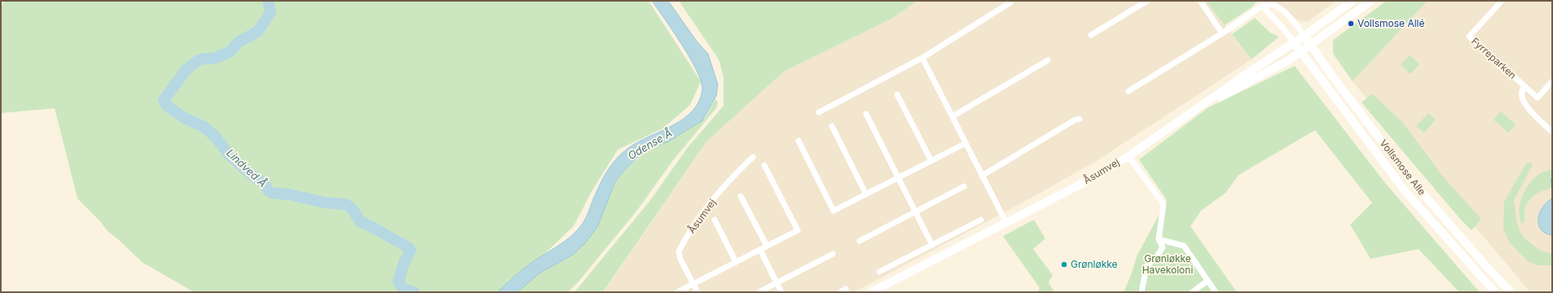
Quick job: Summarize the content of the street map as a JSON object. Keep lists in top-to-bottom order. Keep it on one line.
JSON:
{"streets":{"street":["Fyrreparken","Vollsmose Alle","Åsumvej"]},"crossings":[["Vollsmose Alle","Åsumvej"]],"water":["Odense Å","Lindved Å"],"parks":["Grønløkke Havekoloni"],"places":["Vollsmose Allé","Grønløkke"]}
